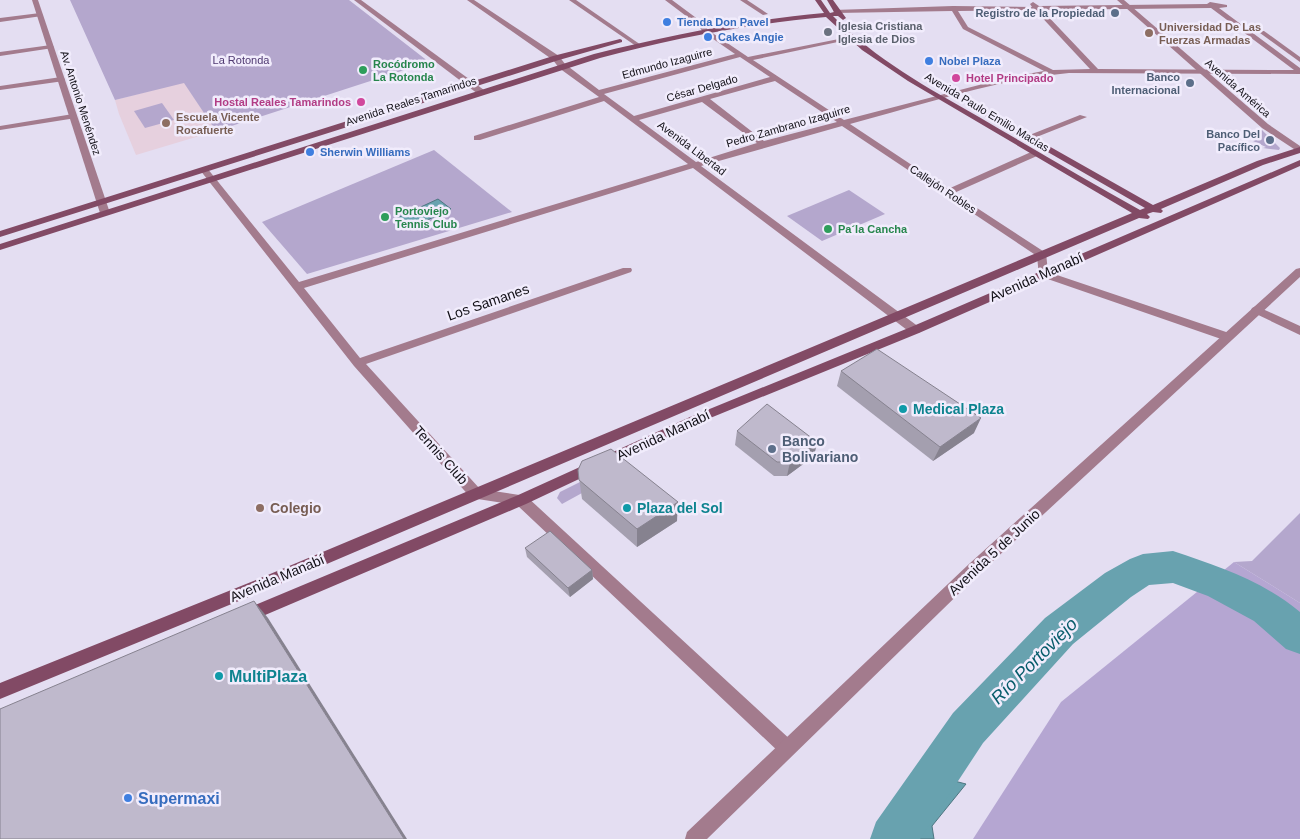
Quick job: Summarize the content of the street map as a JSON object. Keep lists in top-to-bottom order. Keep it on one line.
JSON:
{"streets":{"main road":["Avenida Reales Tamarindos","Avenida Paulo Emilio Macías","Avenida Manabí"],"street":["Edmundo Izaguirre","César Delgado","Avenida América","Av. Antonio Menéndez","Pedro Zambrano Izaguirre","Avenida Libertad","Callejón Robles","Los Samanes","Tennis Club","Avenida 5 de Junio"]},"crossings":[["Edmundo Izaguirre","Avenida Paulo Emilio Macías"],["Edmundo Izaguirre","Avenida Libertad"],["Edmundo Izaguirre","Callejón Robles"],["César Delgado","Avenida Libertad"],["César Delgado","Callejón Robles"],["Avenida América","Avenida Reales Tamarindos"],["Avenida América","Pedro Zambrano Izaguirre"],["Avenida América","Avenida Manabí"],["Avenida Reales Tamarindos","Av. Antonio Menéndez"],["Avenida Reales Tamarindos","Avenida Paulo Emilio Macías"],["Avenida Reales Tamarindos","Avenida Libertad"],["Avenida Reales Tamarindos","Callejón Robles"],["Avenida Reales Tamarindos","Tennis Club"],["Avenida Paulo Emilio Macías","Pedro Zambrano Izaguirre"],["Avenida Paulo Emilio Macías","Avenida Manabí"],["Pedro Zambrano Izaguirre","Avenida Libertad"],["Pedro Zambrano Izaguirre","Callejón Robles"],["Pedro Zambrano Izaguirre","Tennis Club"],["Avenida Libertad","Avenida Manabí"],["Callejón Robles","Avenida Manabí"],["Avenida Manabí","Tennis Club"],["Los Samanes","Tennis Club"]],"water":["Río Portoviejo"],"parks":["La Rotonda"],"places":["Registro de la Propiedad","Tienda Don Pavel","Iglesia Cristiana Iglesia de Dios","Universidad De Las Fuerzas Armadas","Cakes Angie","Nobel Plaza","Rocódromo La Rotonda","Hotel Principado","Banco Internacional","Hostal Reales Tamarindos","Escuela Vicente Rocafuerte","Banco Del Pacífico","Sherwin Williams","Portoviejo Tennis Club","Pa´la Cancha","Medical Plaza","Banco Bolivariano","Colegio","Plaza del Sol","MultiPlaza","Supermaxi"]}
